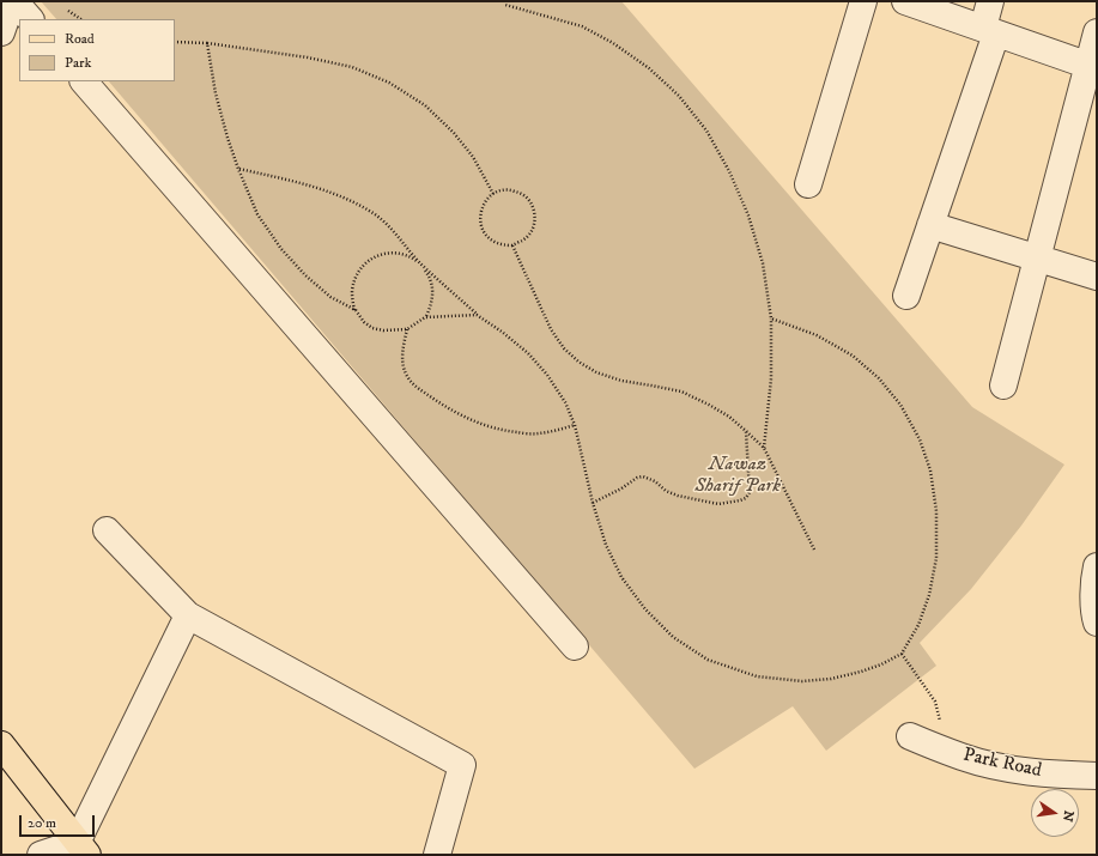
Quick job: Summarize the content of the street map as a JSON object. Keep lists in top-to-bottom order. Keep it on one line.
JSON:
{"streets":{"street":["Park Road"]},"parks":["Nawaz Sharif Park"],"legend":["Road","Park"],"scale_bar":"20 m","north":"right"}
